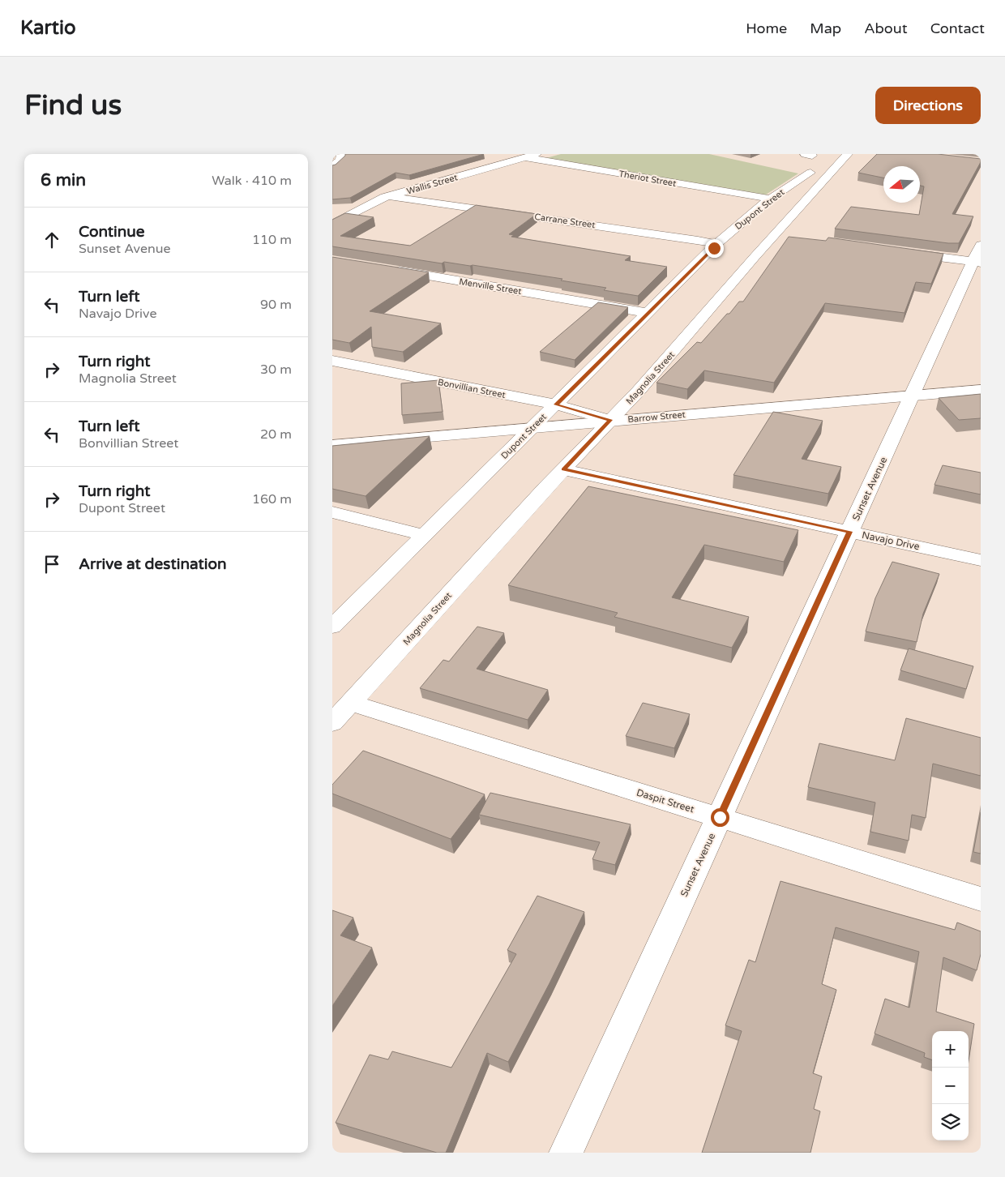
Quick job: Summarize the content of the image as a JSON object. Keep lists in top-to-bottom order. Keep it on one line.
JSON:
{"streets":{"street":["Theriot Street","Wallis Street","Dupont Street","Carrane Street","Menville Street","Magnolia Street","Bonvillian Street","Barrow Street","Sunset Avenue","Navajo Drive","Daspit Street"]},"crossings":[["Theriot Street","Wallis Street"],["Theriot Street","Dupont Street"],["Wallis Street","Carrane Street"],["Dupont Street","Carrane Street"],["Dupont Street","Menville Street"],["Dupont Street","Bonvillian Street"],["Dupont Street","Barrow Street"],["Magnolia Street","Bonvillian Street"],["Magnolia Street","Barrow Street"],["Magnolia Street","Navajo Drive"],["Magnolia Street","Daspit Street"],["Bonvillian Street","Barrow Street"],["Barrow Street","Sunset Avenue"],["Sunset Avenue","Navajo Drive"],["Sunset Avenue","Daspit Street"]],"north":"left","page":{"header":"Kartio","nav":["Home","Map","About","Contact"],"buttons":"Directions","title":"Find us","heading":["6 min","Walk · 410 m"],"list":[["Continue","Sunset Avenue","110 m"],["Turn left","Navajo Drive","90 m"],["Turn right","Magnolia Street","30 m"],["Turn left","Bonvillian Street","20 m"],["Turn right","Dupont Street","160 m"],"Arrive at destination"],"map_buttons":["+","−"]}}
